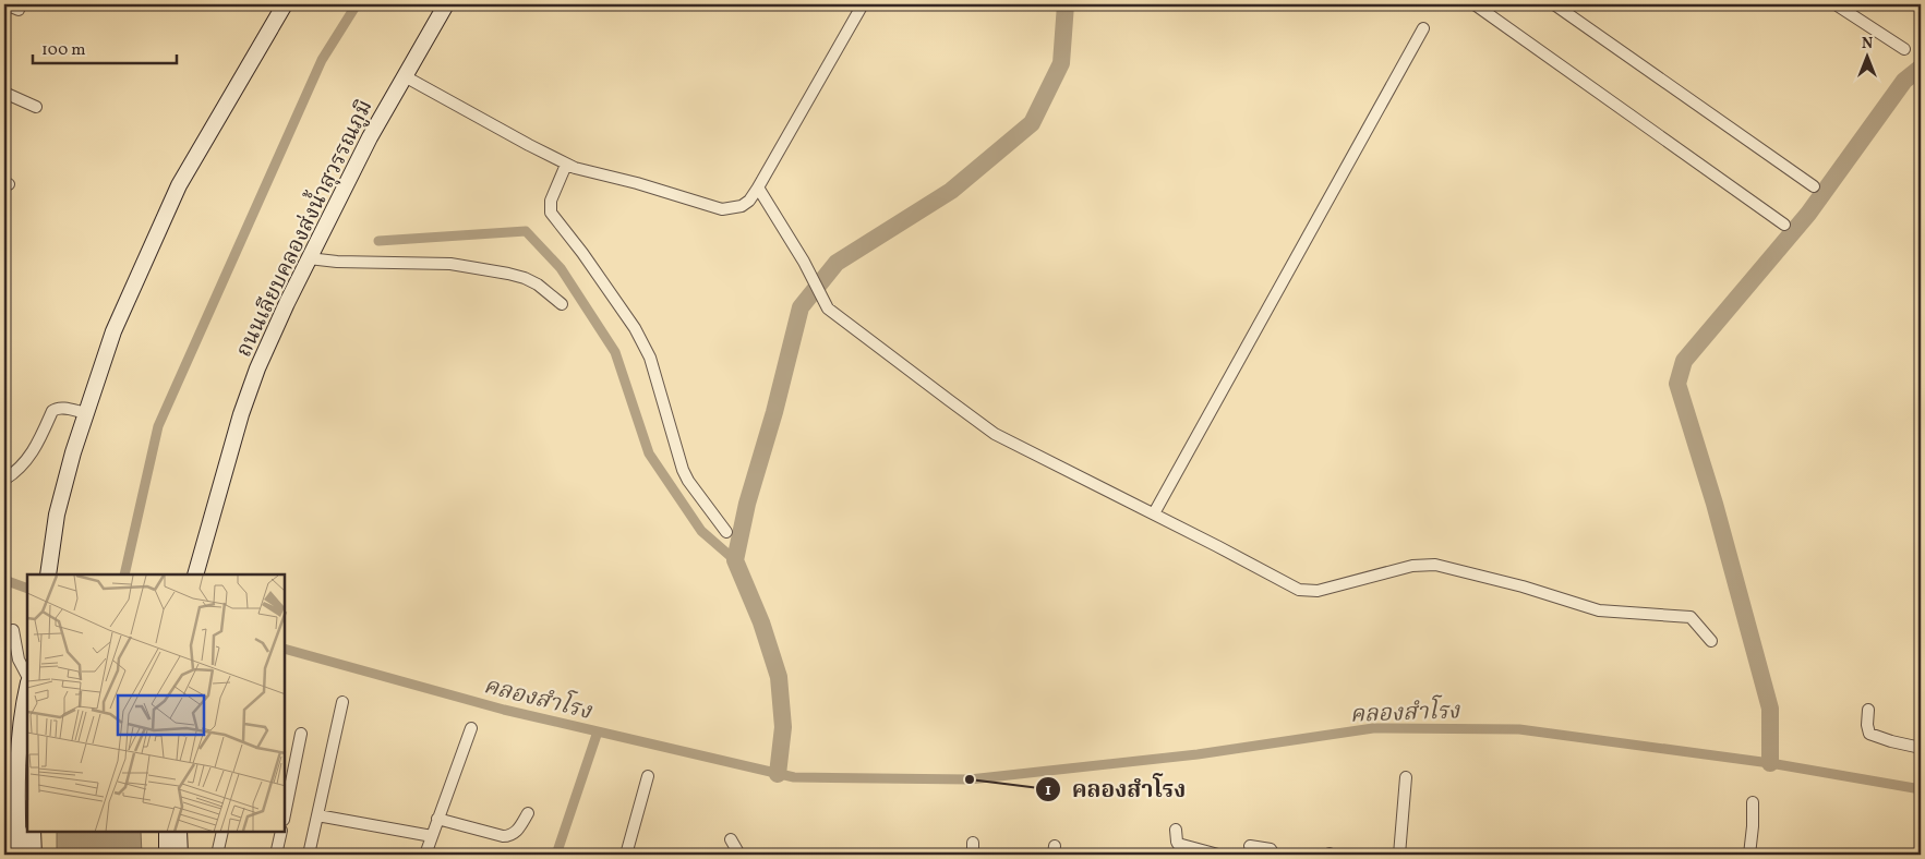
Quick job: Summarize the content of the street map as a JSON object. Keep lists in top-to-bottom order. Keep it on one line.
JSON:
{"streets":{"main road":["ถนนเลียบคลองส่งน้ำสุวรรณภูมิ"]},"water":["คลองสำโรง"],"places":["คลองสำโรง"],"scale_bar":"100 m","north":"top"}
